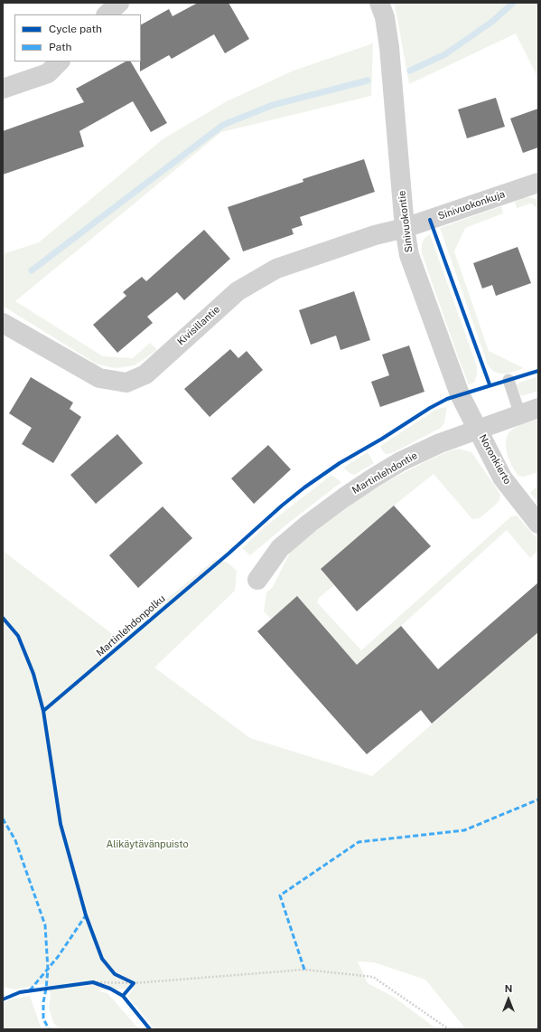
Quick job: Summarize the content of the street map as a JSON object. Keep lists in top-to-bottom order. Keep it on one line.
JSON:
{"streets":{"street":["Sinivuokonkuja","Sinivuokontie","Kivisillantie","Noronkierto","Martinlehdontie"],"cycle path":["Martinlehdonpolku"]},"crossings":[["Sinivuokonkuja","Sinivuokontie"],["Sinivuokonkuja","Kivisillantie"],["Sinivuokontie","Kivisillantie"],["Sinivuokontie","Noronkierto"],["Sinivuokontie","Martinlehdontie"],["Noronkierto","Martinlehdontie"]],"parks":["Alikäytävänpuisto"],"legend":["Cycle path","Path"],"north":"top"}
